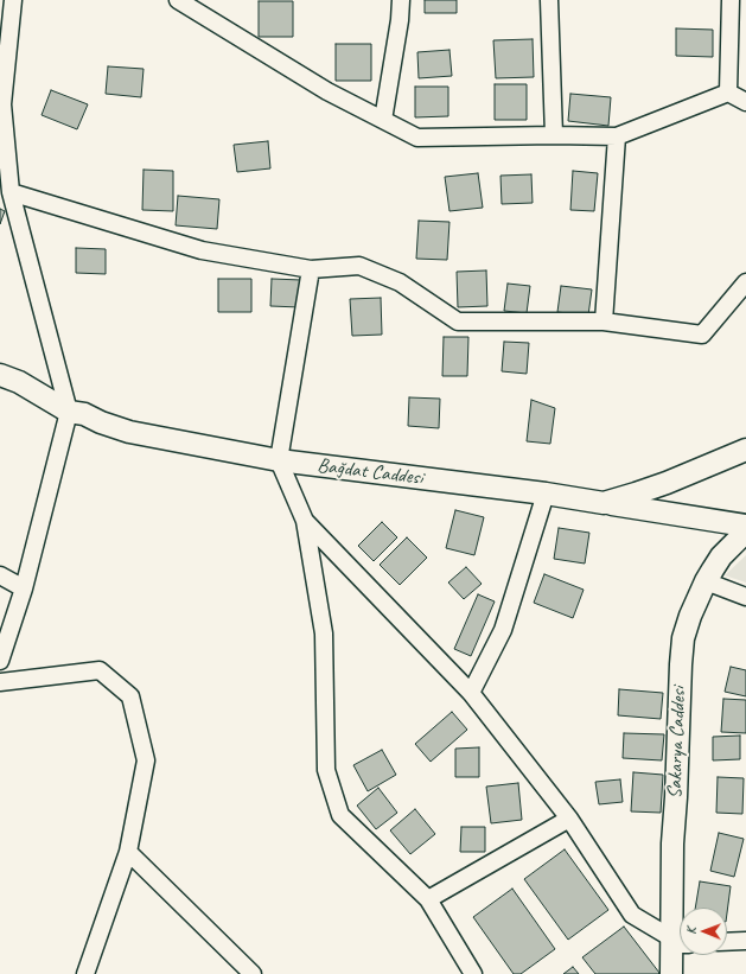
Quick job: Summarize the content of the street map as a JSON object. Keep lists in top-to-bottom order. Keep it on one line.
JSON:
{"streets":{"street":["Bağdat Caddesi","Sakarya Caddesi"]},"north":"left"}
